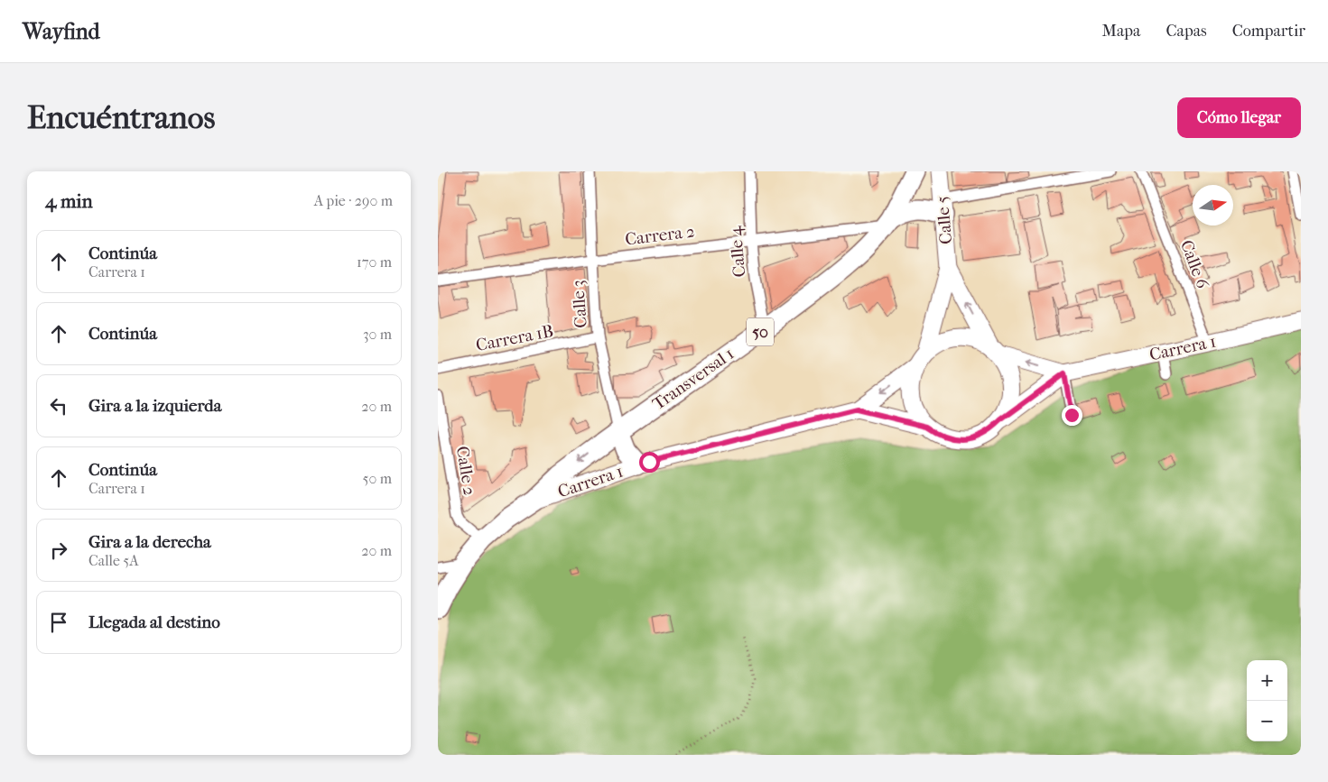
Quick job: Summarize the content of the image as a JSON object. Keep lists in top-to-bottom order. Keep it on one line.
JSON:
{"streets":{"highway":["50","Transversal 1"],"main road":["Calle 5","Carrera 1"],"street":["Carrera 2","Calle 4","Calle 6","Calle 3","Carrera 1B","Calle 2"]},"crossings":[["Calle 5","50"],["Calle 5","Carrera 1"],["Calle 5","Transversal 1"],["Carrera 2","Calle 4"],["Carrera 2","Calle 3"],["Carrera 2","Transversal 1"],["Calle 4","Transversal 1"],["Calle 6","Carrera 1"],["Calle 3","Carrera 1B"],["Calle 3","Transversal 1"],["50","Carrera 1"],["50","Transversal 1"],["50","Calle 2"],["Carrera 1","Transversal 1"]],"north":"right","page":{"header":"Wayfind","nav":["Mapa","Capas","Compartir"],"buttons":"Cómo llegar","title":"Encuéntranos","heading":["4 min","A pie · 290 m"],"list":[["Continúa","Carrera 1","170 m"],["Continúa","30 m"],["Gira a la izquierda","20 m"],["Continúa","Carrera 1","50 m"],["Gira a la derecha","Calle 5A","20 m"],"Llegada al destino"],"map_buttons":["+","−"]}}
